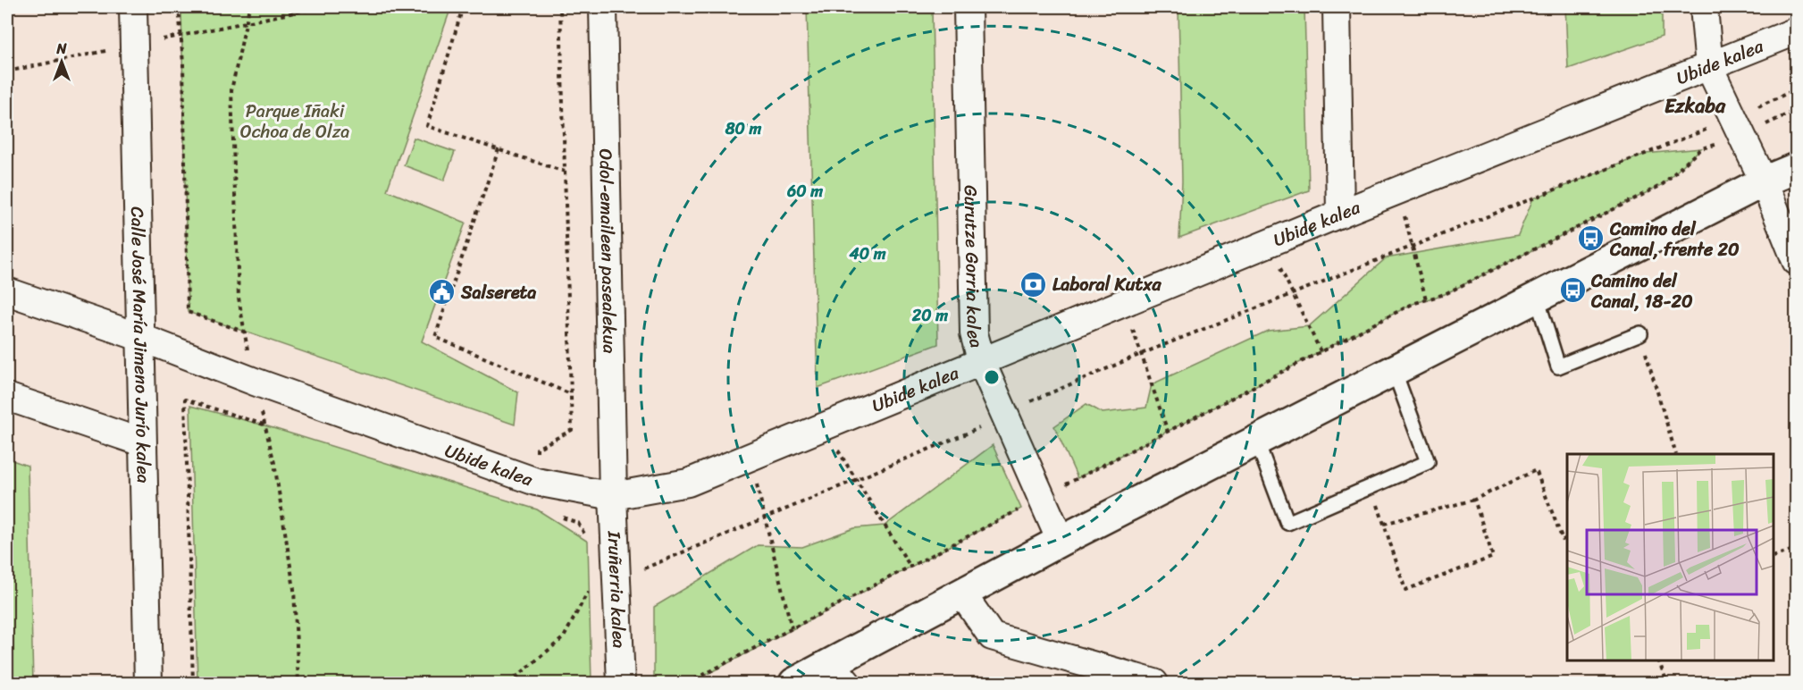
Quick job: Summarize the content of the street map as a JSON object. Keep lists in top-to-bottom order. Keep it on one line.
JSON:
{"streets":{"street":["Ubide kalea","Odol-emaileen pasealekua","Gurutze Gorria kalea","Calle José María Jimeno Jurío kalea","Iruñerria kalea"]},"crossings":[["Ubide kalea","Odol-emaileen pasealekua"],["Ubide kalea","Gurutze Gorria kalea"],["Ubide kalea","Calle José María Jimeno Jurío kalea"],["Ubide kalea","Iruñerria kalea"],["Odol-emaileen pasealekua","Iruñerria kalea"]],"districts":["Ezkaba"],"parks":["Parque Iñaki Ochoa de Olza"],"places":{"bus stop":["Camino del Canal, frente 20","Camino del Canal, 18-20"],"bank":["Laboral Kutxa"],"public building":["Salsereta"]},"north":"top","rings":["80 m","60 m","40 m","20 m"]}
